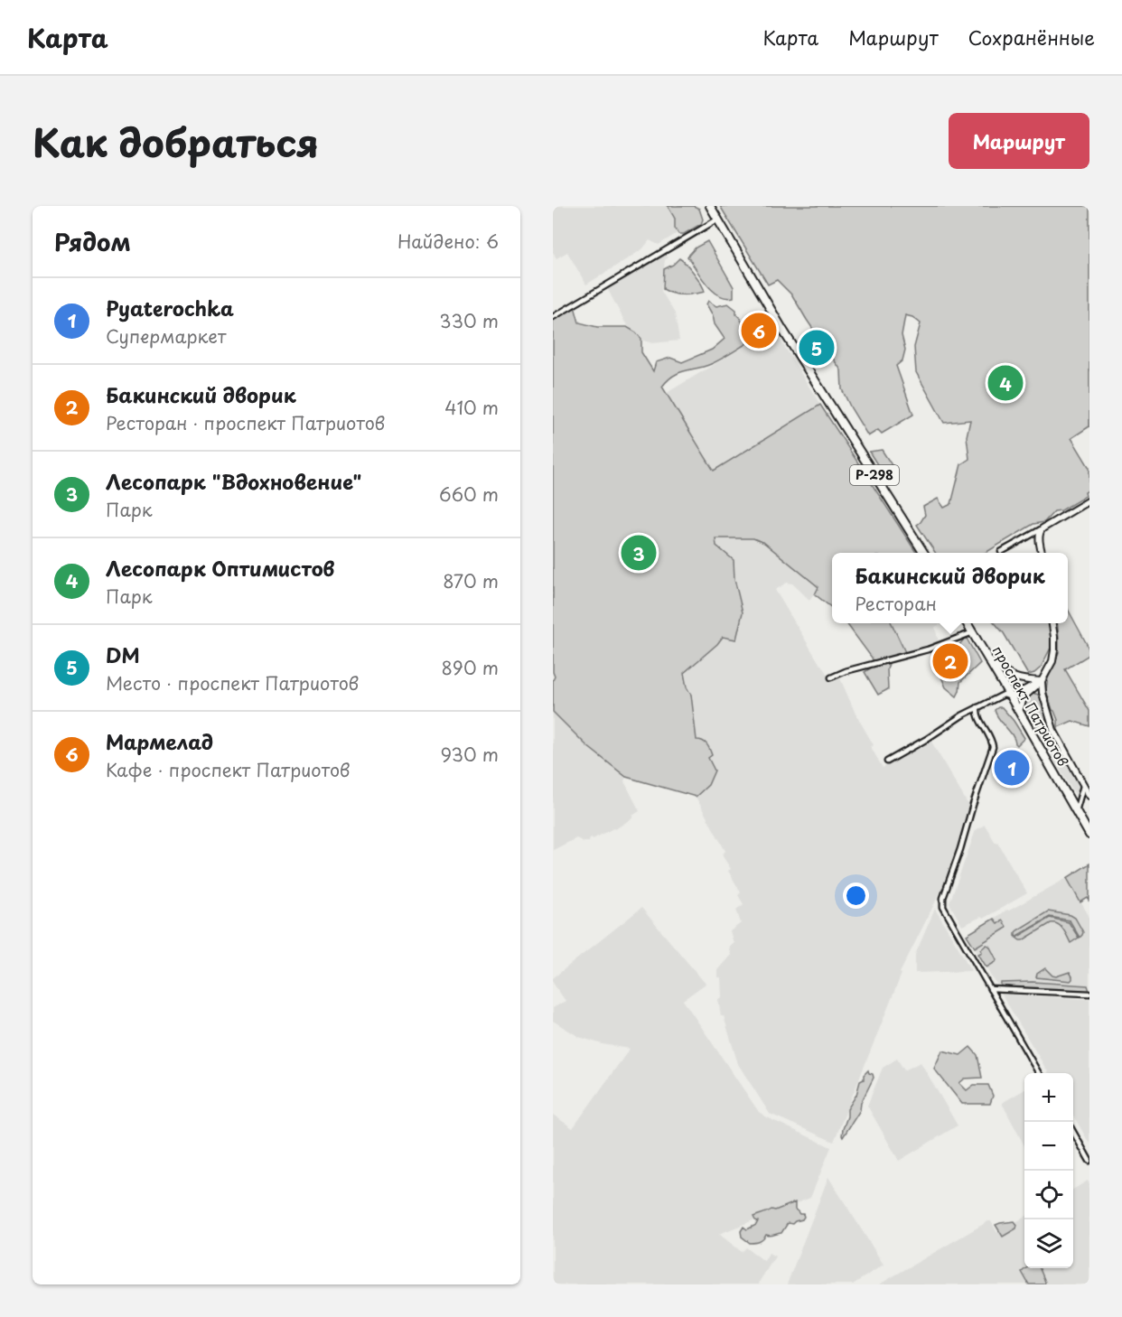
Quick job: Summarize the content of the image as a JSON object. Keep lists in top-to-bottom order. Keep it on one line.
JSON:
{"streets":{"highway":["Р-298","проспект Патриотов"]},"page":{"header":"Карта","nav":["Карта","Маршрут","Сохранённые"],"title":"Как добраться","buttons":"Маршрут","heading":["Рядом","Найдено: 6"],"list":[{"mark":"1","name":"Pyaterochka","note":"Супермаркет","value":"330 m"},{"mark":"2","name":"Бакинский дворик","note":"Ресторан · проспект Патриотов","value":"410 m"},{"mark":"3","name":"Лесопарк \"Вдохновение\"","note":"Парк","value":"660 m"},{"mark":"4","name":"Лесопарк Оптимистов","note":"Парк","value":"870 m"},{"mark":"5","name":"DM","note":"Место · проспект Патриотов","value":"890 m"},{"mark":"6","name":"Мармелад","note":"Кафе · проспект Патриотов","value":"930 m"}],"pins":["6","5","4","3","2","1"],"popup":["Бакинский дворик","Ресторан"],"map_buttons":["+","−"]}}
